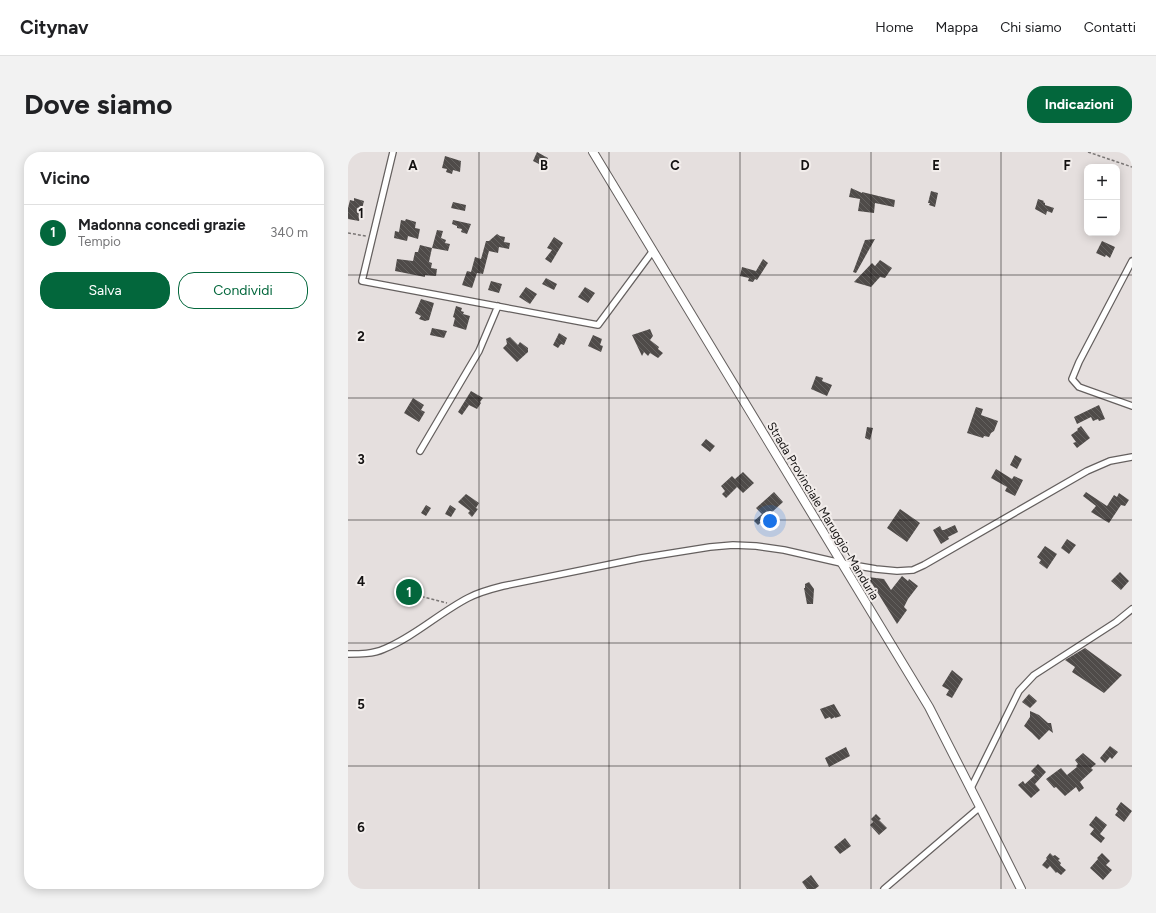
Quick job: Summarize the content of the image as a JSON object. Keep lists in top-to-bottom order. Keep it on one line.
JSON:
{"streets":{"main road":["Strada Provinciale Maruggio-Manduria"]},"page":{"header":"Citynav","nav":["Home","Mappa","Chi siamo","Contatti"],"buttons":["Indicazioni",["Salva","Condividi"]],"title":"Dove siamo","heading":"Vicino","map_buttons":["+","−"],"list":[{"mark":"1","name":"Madonna concedi grazie","note":"Tempio","value":"340 m"}],"pins":"1"},"grid":{"columns":["A","B","C","D","E","F"],"rows":["1","2","3","4","5","6"]}}
